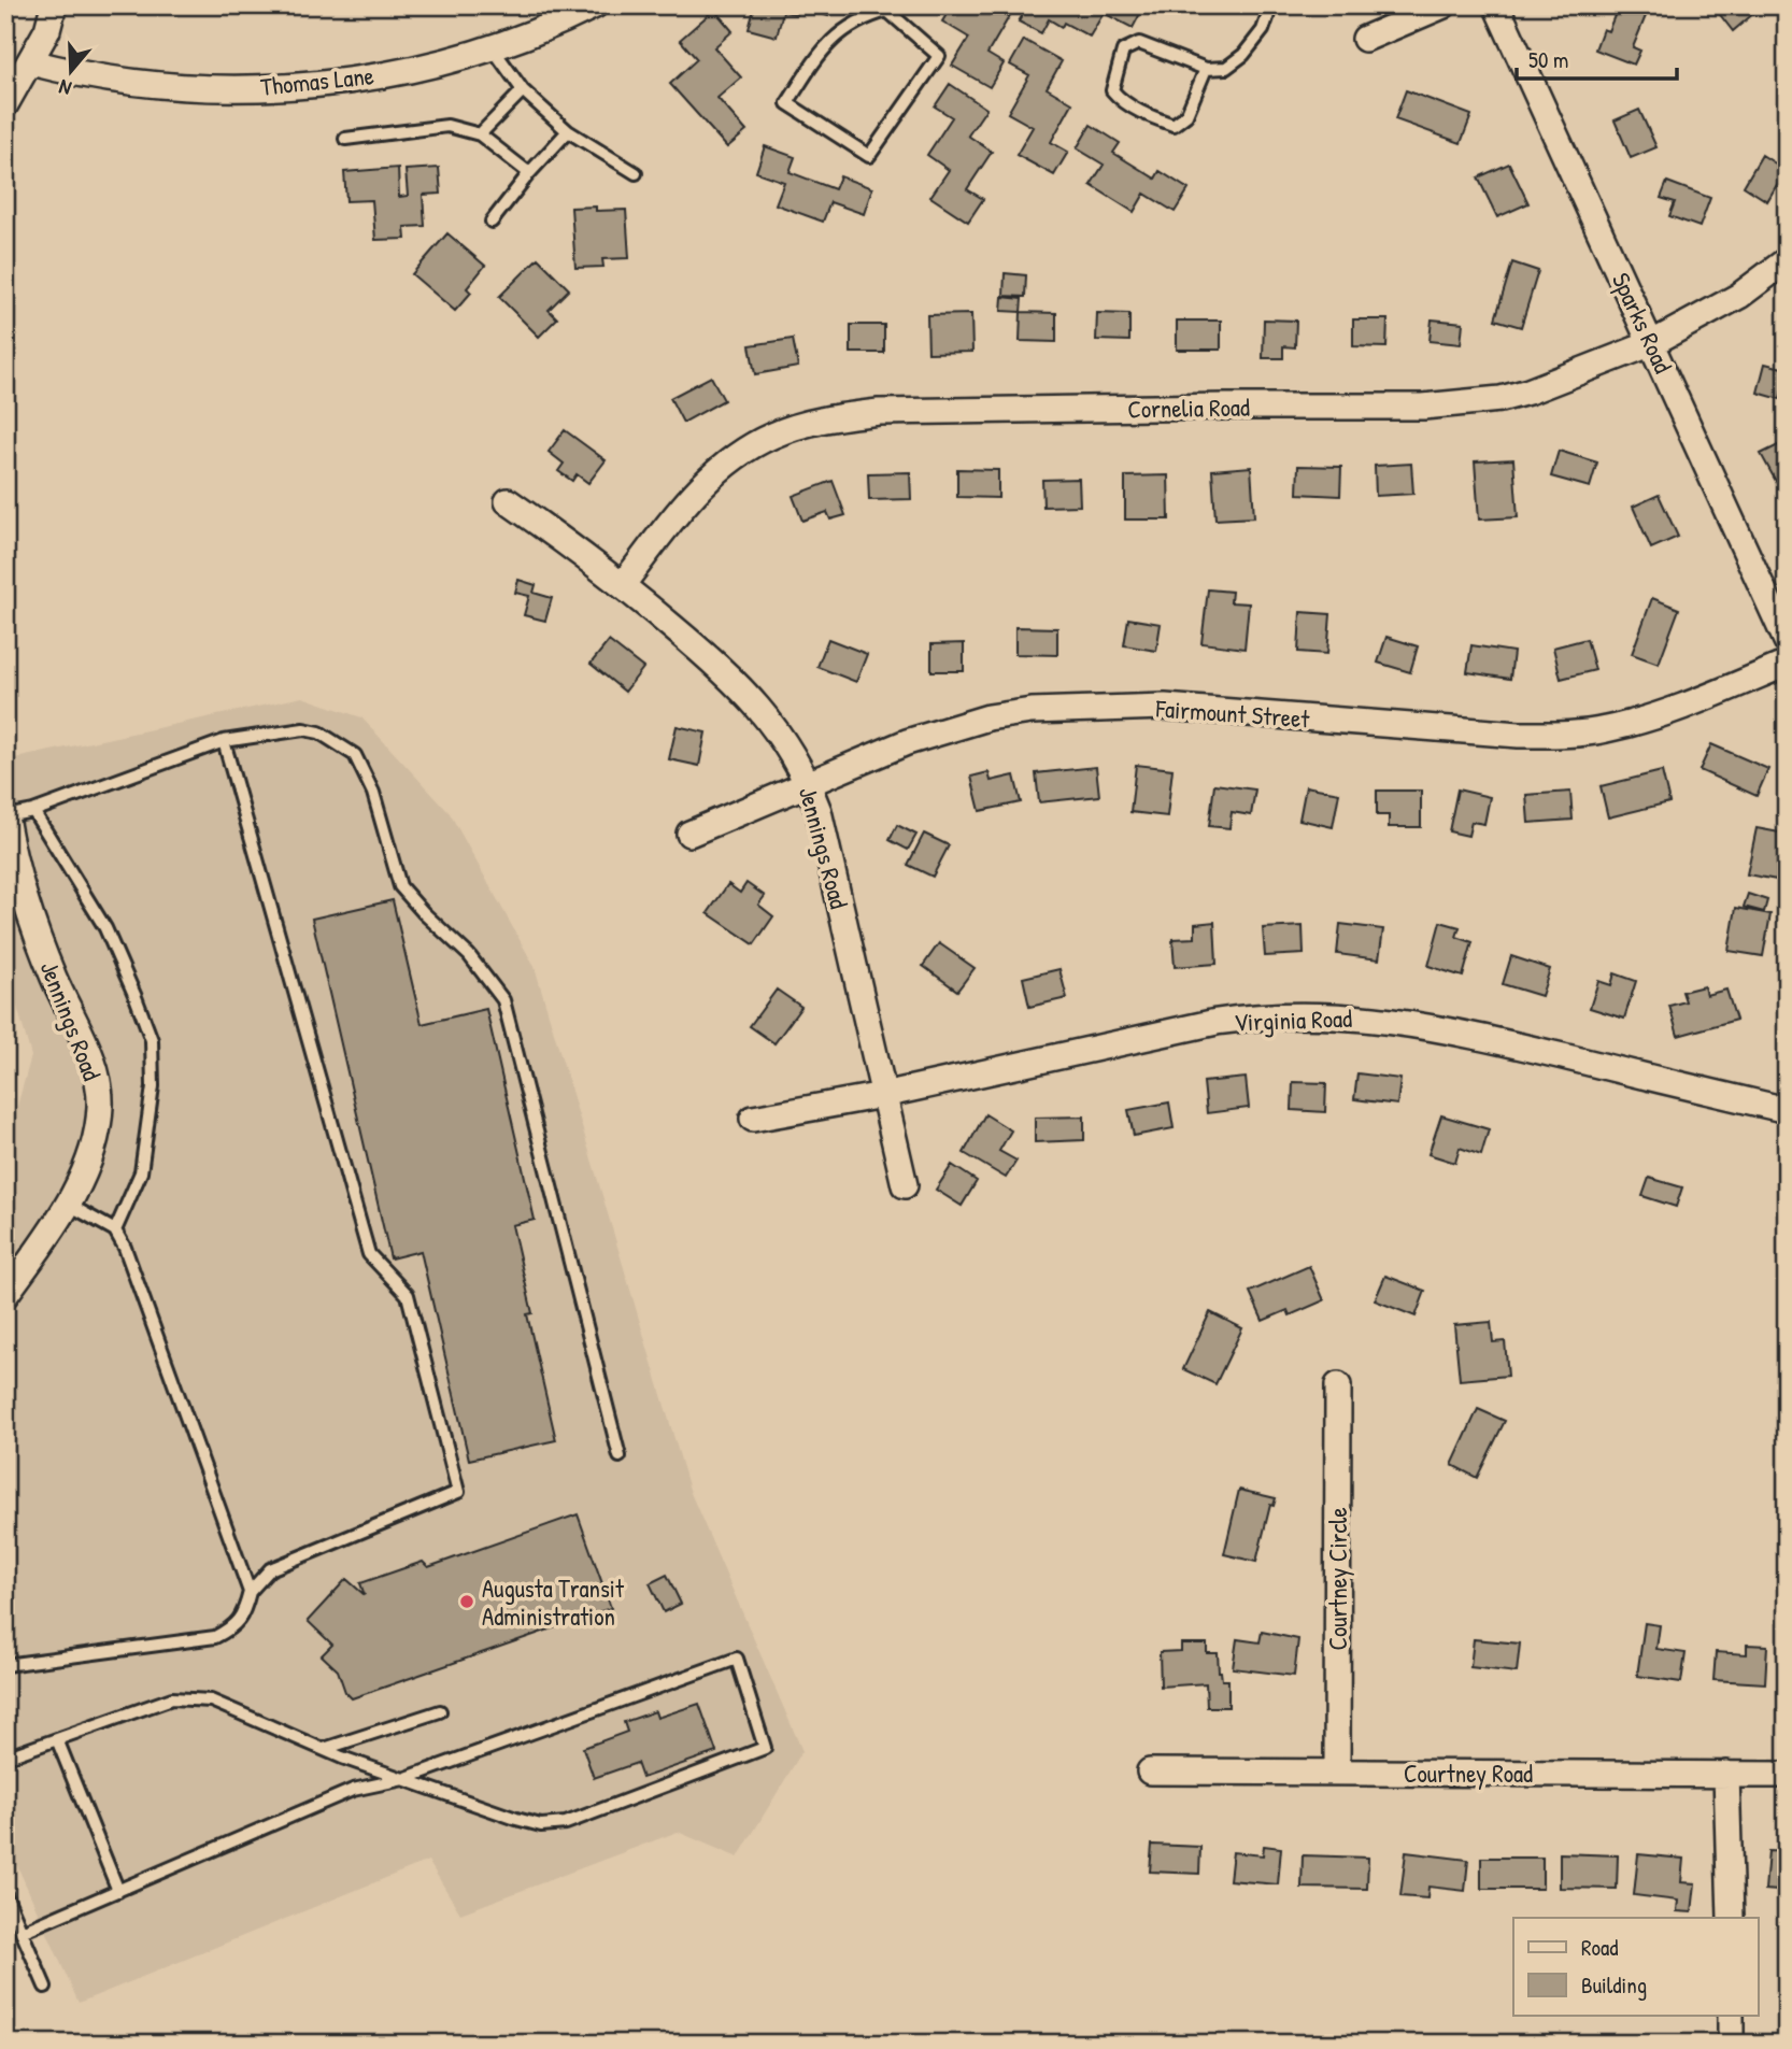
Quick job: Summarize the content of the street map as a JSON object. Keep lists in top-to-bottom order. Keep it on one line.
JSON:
{"streets":{"street":["Thomas Lane","Sparks Road","Cornelia Road","Fairmount Street","Jennings Road","Virginia Road","Courtney Circle","Courtney Road"]},"crossings":[["Sparks Road","Cornelia Road"],["Cornelia Road","Jennings Road"],["Fairmount Street","Jennings Road"],["Jennings Road","Virginia Road"],["Courtney Circle","Courtney Road"]],"places":["Augusta Transit Administration"],"legend":["Road","Building"],"scale_bar":"50 m","north":"bottom"}
